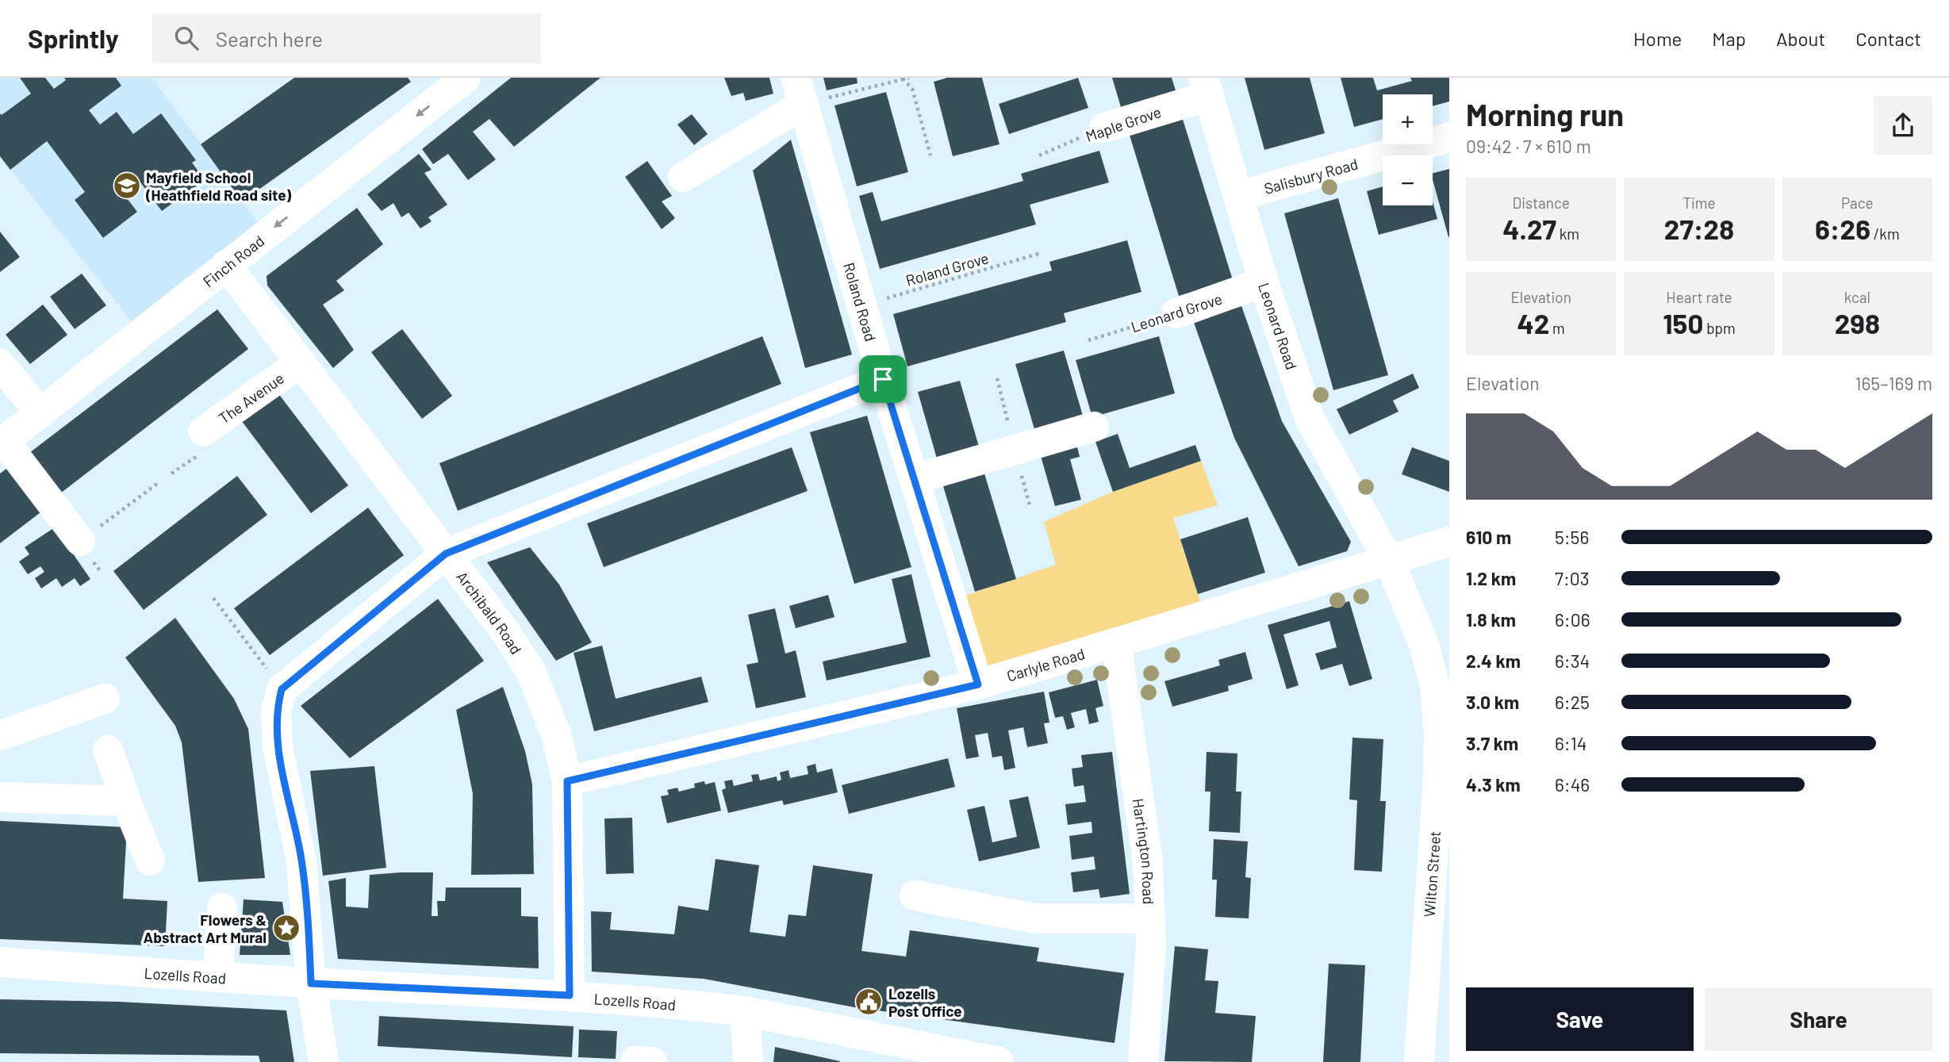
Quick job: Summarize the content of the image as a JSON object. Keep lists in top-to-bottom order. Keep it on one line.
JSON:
{"streets":{"street":["Maple Grove","Salisbury Road","Finch Road","Roland Road","Leonard Grove","Leonard Road","The Avenue","Archibald Road","Carlyle Road","Hartington Road","Wilton Street","Lozells Road"],"path":["Roland Grove"]},"crossings":[["Maple Grove","Leonard Road"],["Salisbury Road","Leonard Road"],["Finch Road","Archibald Road"],["Roland Grove","Roland Road"],["Roland Road","Carlyle Road"],["Leonard Grove","Leonard Road"],["Leonard Road","Carlyle Road"],["Leonard Road","Wilton Street"],["The Avenue","Archibald Road"],["Archibald Road","Carlyle Road"],["Archibald Road","Lozells Road"],["Carlyle Road","Hartington Road"],["Carlyle Road","Wilton Street"]],"one_way":["Finch Road"],"places":{"school or university":["Mayfield School (Heathfield Road site)"],"place":["Flowers & Abstract Art Mural"],"public building":["Lozells Post Office"]},"page":{"header":"Sprintly","search":"Search here","nav":["Home","Map","About","Contact"],"heading":["Morning run","09:42 · 7 × 610 m"],"map_buttons":["+","−"],"stats":[["Distance","4.27 km"],["Time","27:28"],["Pace","6:26 /km"],["Elevation","42 m"],["Heart rate","150 bpm"],["kcal","298"]],"chart":["Elevation","165–169 m"],"list":[{"name":"610 m","note":"5:56"},{"name":"1.2 km","note":"7:03"},{"name":"1.8 km","note":"6:06"},{"name":"2.4 km","note":"6:34"},{"name":"3.0 km","note":"6:25"},{"name":"3.7 km","note":"6:14"},{"name":"4.3 km","note":"6:46"}],"buttons":["Save","Share"]}}
